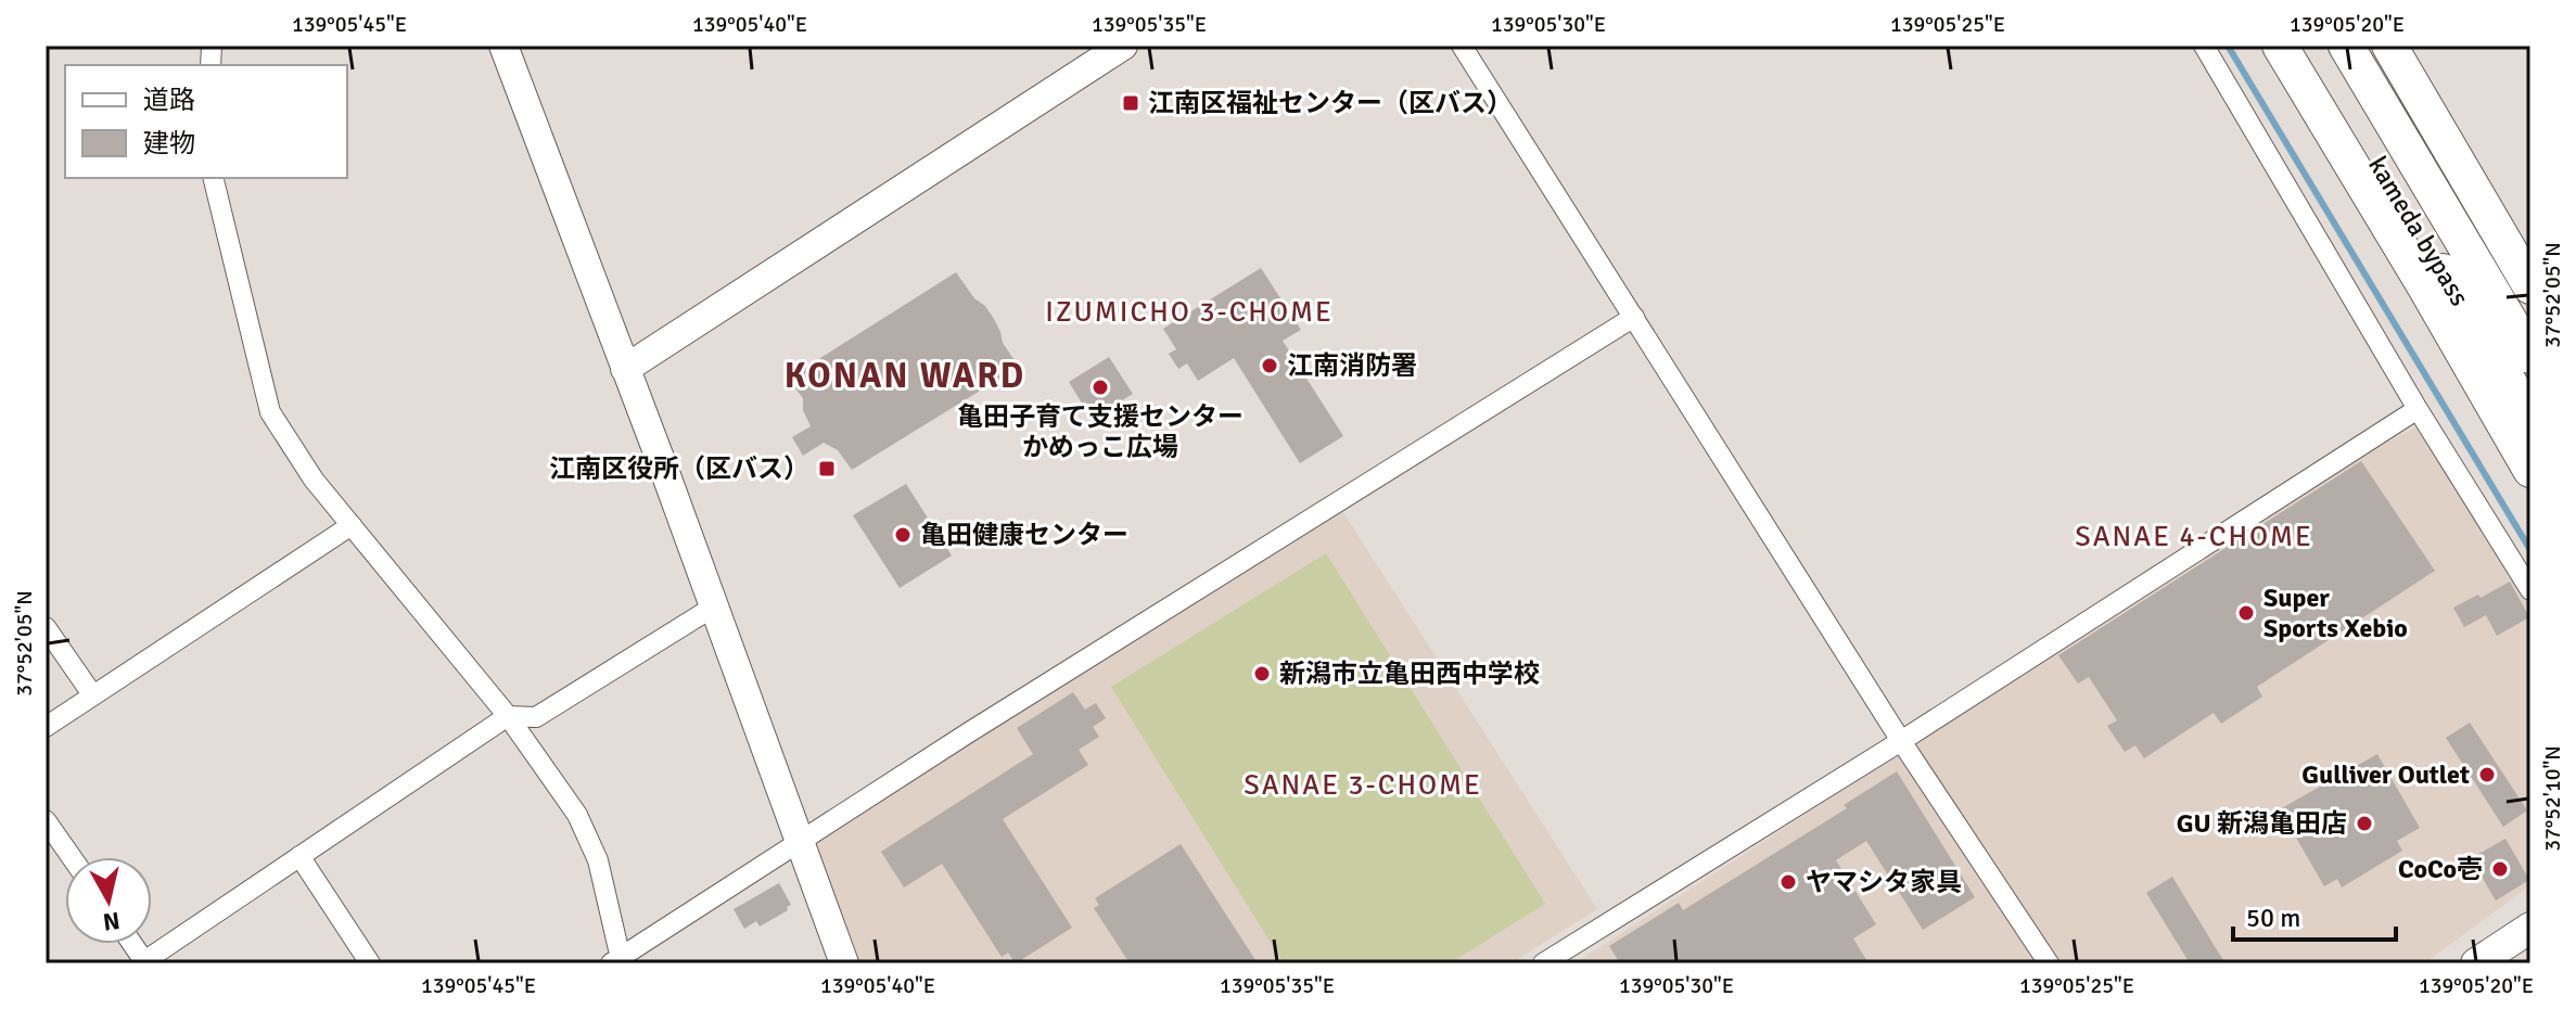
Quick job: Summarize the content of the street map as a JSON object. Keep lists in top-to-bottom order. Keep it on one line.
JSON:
{"streets":{"highway":["kameda bypass"]},"districts":["IZUMICHO 3-CHOME","KONAN WARD","SANAE 4-CHOME","SANAE 3-CHOME"],"places":{"transit":["江南区福祉センター（区バス）","江南区役所（区バス）"],"other":["江南消防署","亀田子育て支援センター かめっこ広場","亀田健康センター","Super Sports Xebio","新潟市立亀田西中学校","Gulliver Outlet","GU 新潟亀田店","CoCo壱","ヤマシタ家具"]},"legend":["道路","建物"],"scale_bar":"50 m","north":"bottom","coordinates":["139°05'45\"E","139°05'40\"E","139°05'35\"E","139°05'30\"E","139°05'25\"E","139°05'20\"E","37°52'05\"N","37°52'10\"N"]}
